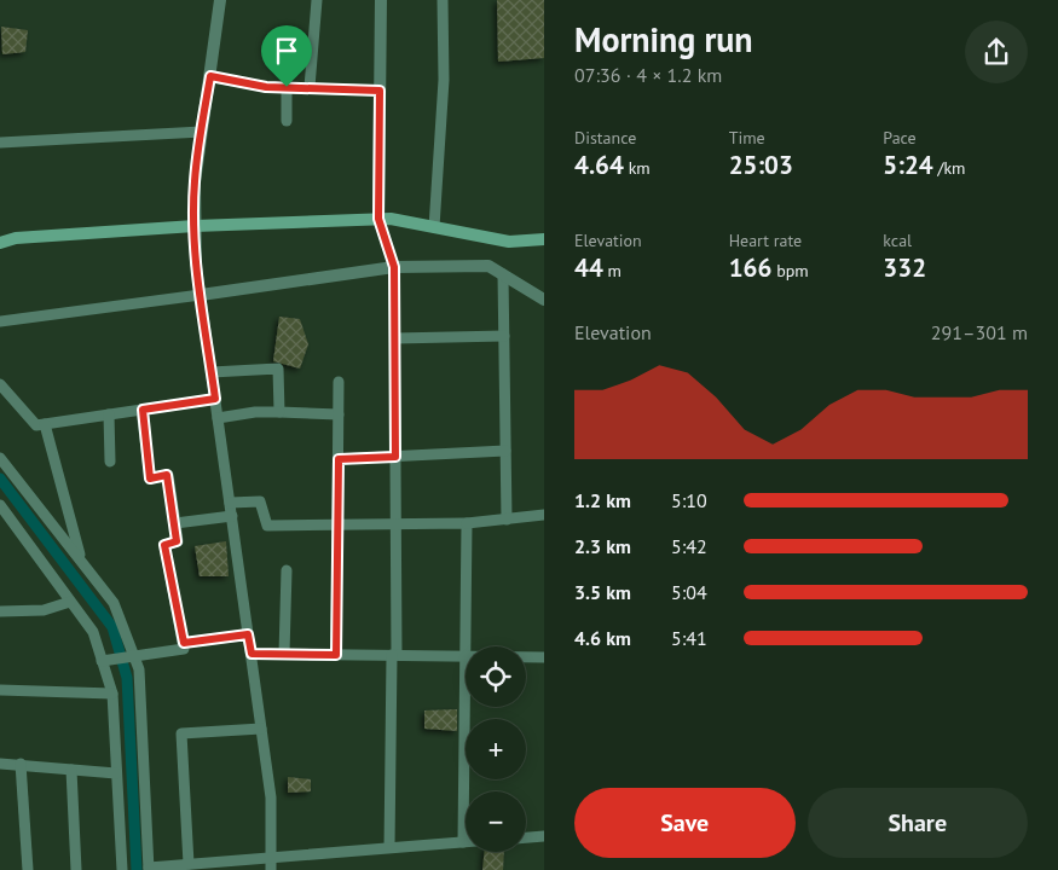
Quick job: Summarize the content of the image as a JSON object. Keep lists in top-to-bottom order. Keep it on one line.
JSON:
{"page":{"heading":["Morning run","07:36 · 4 × 1.2 km"],"stats":[["Distance","4.64 km"],["Time","25:03"],["Pace","5:24 /km"],["Elevation","44 m"],["Heart rate","166 bpm"],["kcal","332"]],"chart":["Elevation","291–301 m"],"list":[{"name":"1.2 km","note":"5:10"},{"name":"2.3 km","note":"5:42"},{"name":"3.5 km","note":"5:04"},{"name":"4.6 km","note":"5:41"}],"map_buttons":["+","−"],"buttons":["Save","Share"]}}
